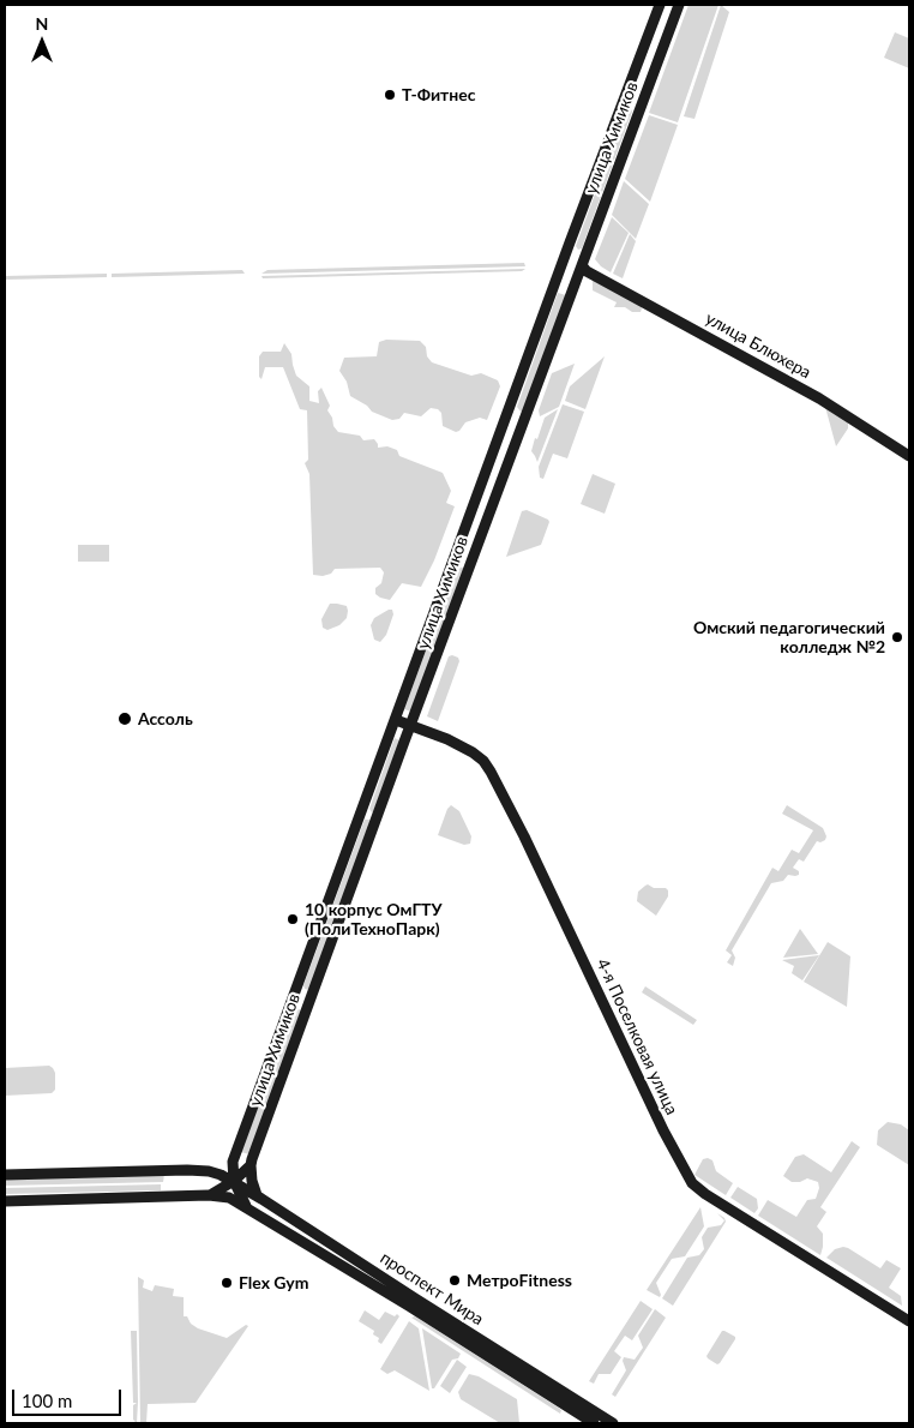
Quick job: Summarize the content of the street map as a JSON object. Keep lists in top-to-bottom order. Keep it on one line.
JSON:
{"streets":{"main road":["улица Химиков","улица Блюхера","4-я Поселковая улица","проспект Мира"]},"crossings":[["улица Химиков","улица Блюхера"],["улица Химиков","4-я Поселковая улица"],["улица Химиков","проспект Мира"]],"places":["Т-Фитнес","Омский педагогический колледж №2","Ассоль","10 корпус ОмГТУ (ПолиТехноПарк)","МетроFitness","Flex Gym"],"scale_bar":"100 m","north":"top"}
